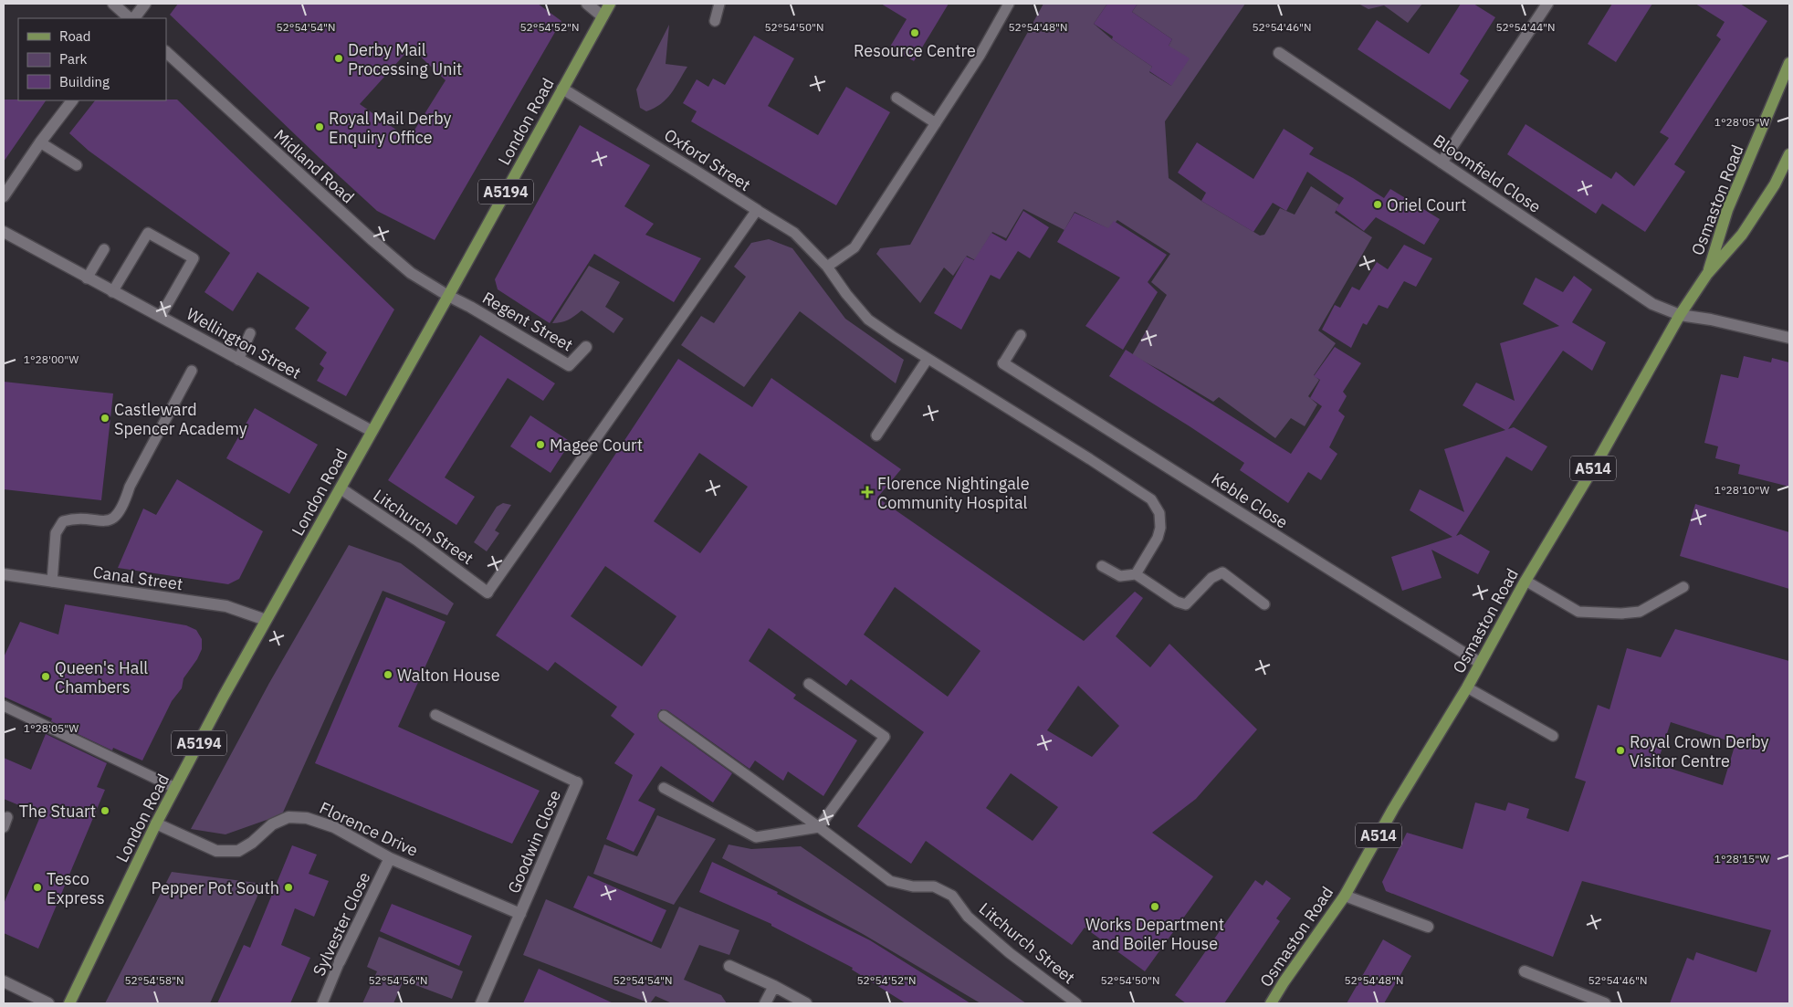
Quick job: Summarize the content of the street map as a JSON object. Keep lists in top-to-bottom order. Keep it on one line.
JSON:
{"streets":{"main road":["London Road","A5194","Osmaston Road","A514"],"street":["Oxford Street","Midland Road","Bloomfield Close","Regent Street","Wellington Street","Keble Close","Litchurch Street","Canal Street","Florence Drive","Goodwin Close","Sylvester Close"]},"crossings":[["London Road","Oxford Street"],["London Road","Midland Road"],["London Road","Regent Street"],["London Road","Wellington Street"],["London Road","Litchurch Street"],["London Road","Canal Street"],["London Road","Florence Drive"],["Midland Road","Regent Street"],["Bloomfield Close","Osmaston Road"],["Osmaston Road","Keble Close"],["Florence Drive","Goodwin Close"],["Florence Drive","Sylvester Close"]],"places":{"other":["Resource Centre","Derby Mail Processing Unit","Royal Mail Derby Enquiry Office","Oriel Court","Castleward Spencer Academy","Magee Court","Walton House","Queen's Hall Chambers","Royal Crown Derby Visitor Centre","The Stuart","Tesco Express","Pepper Pot South","Works Department and Boiler House"],"health":["Florence Nightingale Community Hospital"]},"legend":["Road","Park","Building"],"coordinates":["52°54'54\"N","52°54'52\"N","52°54'50\"N","52°54'48\"N","52°54'46\"N","52°54'44\"N","1°28'05\"W","1°28'00\"W","1°28'10\"W","1°28'15\"W","52°54'58\"N","52°54'56\"N"]}
